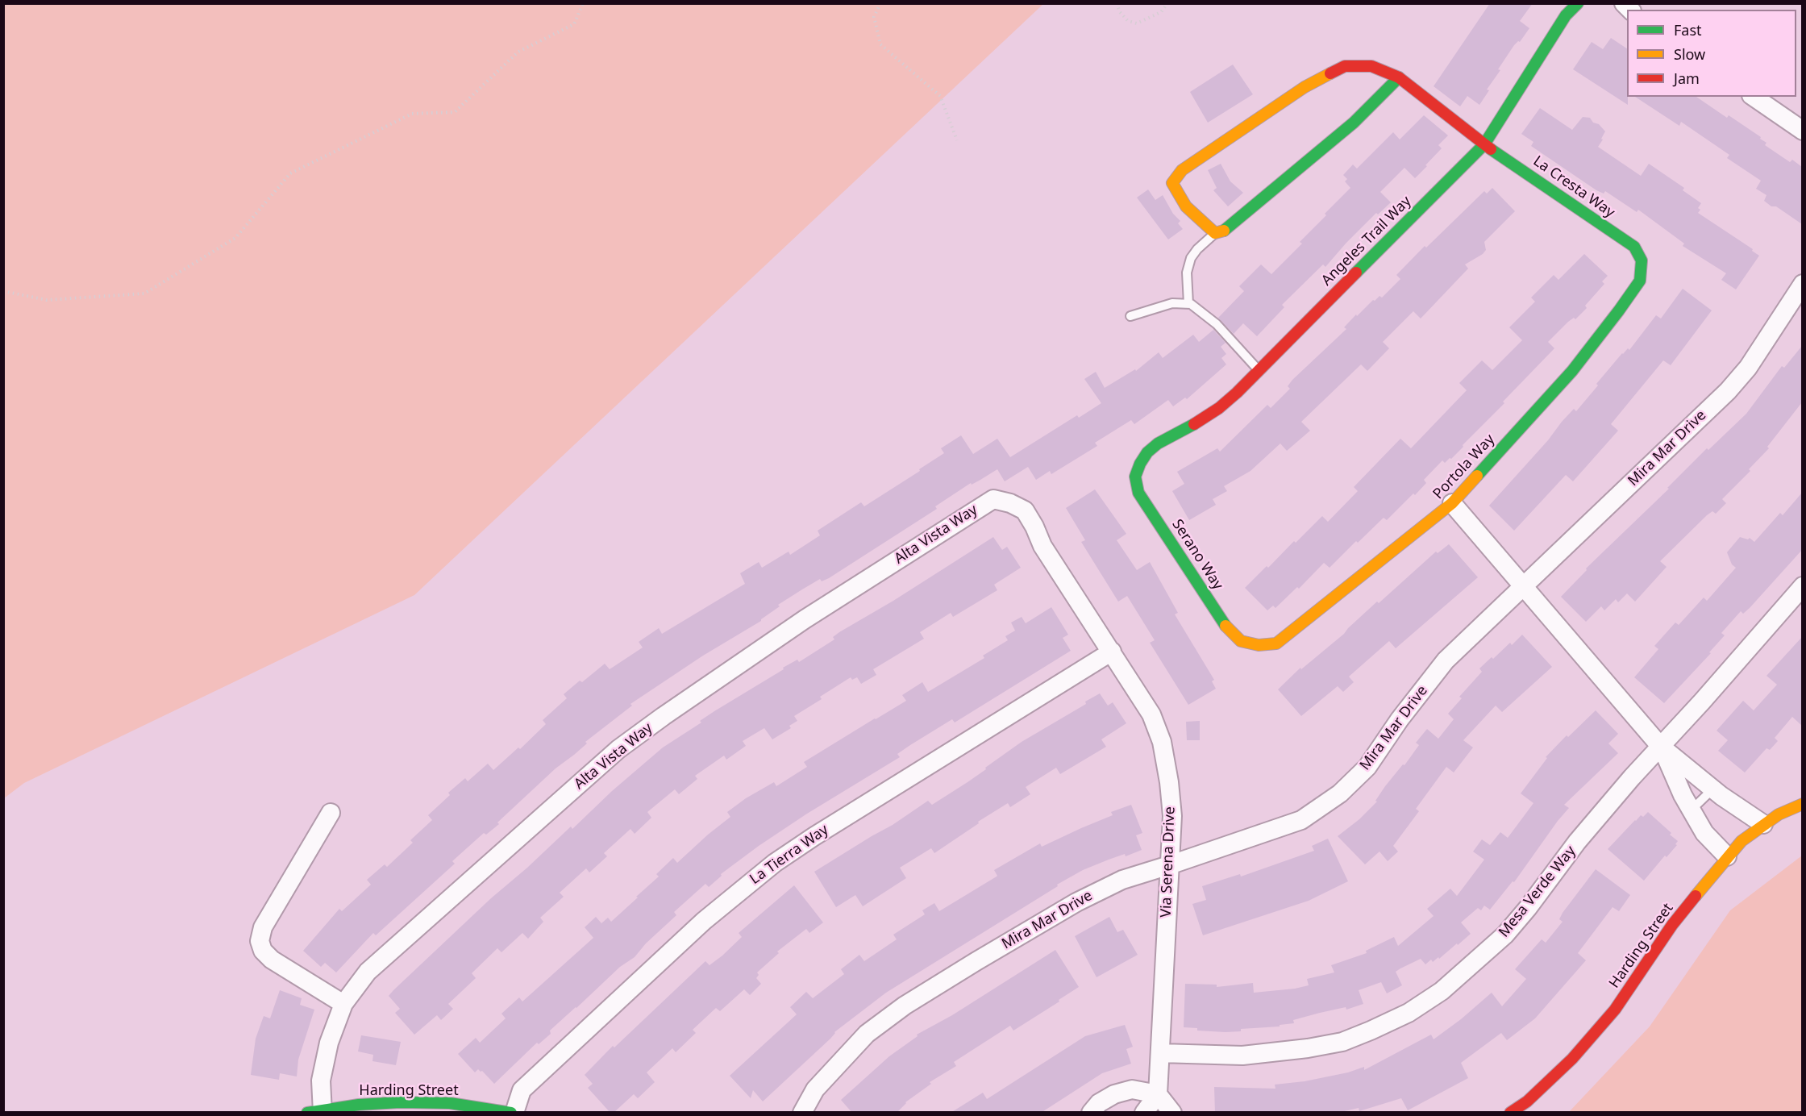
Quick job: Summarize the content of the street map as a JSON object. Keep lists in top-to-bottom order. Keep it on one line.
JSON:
{"streets":{"street":["La Cresta Way","Angeles Trail Way","Mira Mar Drive","Portola Way","Alta Vista Way","Serano Way","La Tierra Way","Via Serena Drive","Mesa Verde Way","Harding Street"]},"crossings":[["La Cresta Way","Angeles Trail Way"],["La Cresta Way","Portola Way"],["Angeles Trail Way","Serano Way"],["Mira Mar Drive","Via Serena Drive"],["Portola Way","Serano Way"],["Alta Vista Way","Via Serena Drive"],["Alta Vista Way","Harding Street"],["La Tierra Way","Via Serena Drive"],["La Tierra Way","Harding Street"],["Via Serena Drive","Mesa Verde Way"]],"legend":["Fast","Slow","Jam"]}
